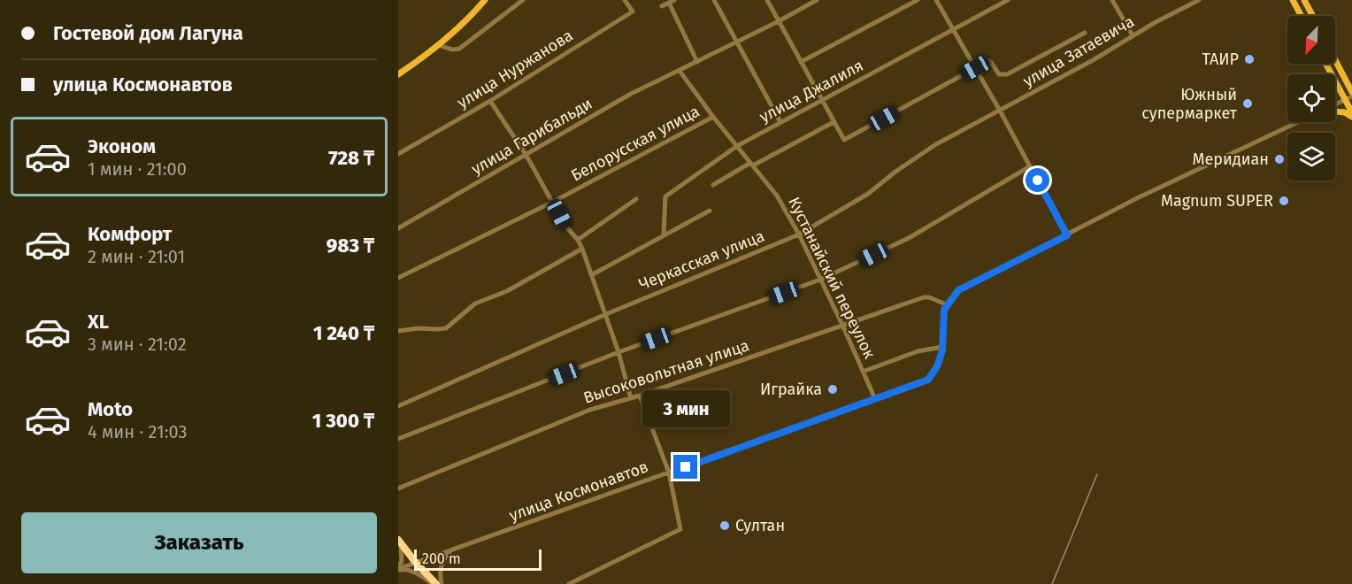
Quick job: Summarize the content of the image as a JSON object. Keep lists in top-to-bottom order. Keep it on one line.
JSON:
{"streets":{"street":["улица Затаевича","улица Нуржанова","улица Джалиля","улица Гарибальди","Белорусская улица","Черкасская улица","Кустанайский переулок","Высоковольтная улица","улица Космонавтов"]},"crossings":[["улица Затаевича","Черкасская улица"],["улица Джалиля","Кустанайский переулок"],["улица Гарибальди","Кустанайский переулок"],["Белорусская улица","Кустанайский переулок"],["Черкасская улица","Кустанайский переулок"],["Кустанайский переулок","Высоковольтная улица"],["Кустанайский переулок","улица Космонавтов"],["Высоковольтная улица","улица Космонавтов"]],"places":["ТАИР","Южный супермаркет","Меридиан","Magnum SUPER","Играйка","Султан"],"scale_bar":"200 m","north":"bottom left","page":{"banner":["Гостевой дом Лагуна","улица Космонавтов"],"list":[{"name":"Эконом","note":"1 мин · 21:00","value":"728 ₸"},{"name":"Комфорт","note":"2 мин · 21:01","value":"983 ₸"},{"name":"XL","note":"3 мин · 21:02","value":"1 240 ₸"},{"name":"Moto","note":"4 мин · 21:03","value":"1 300 ₸"}],"bubble":"3 мин","buttons":"Заказать","scale":"200 m"}}
